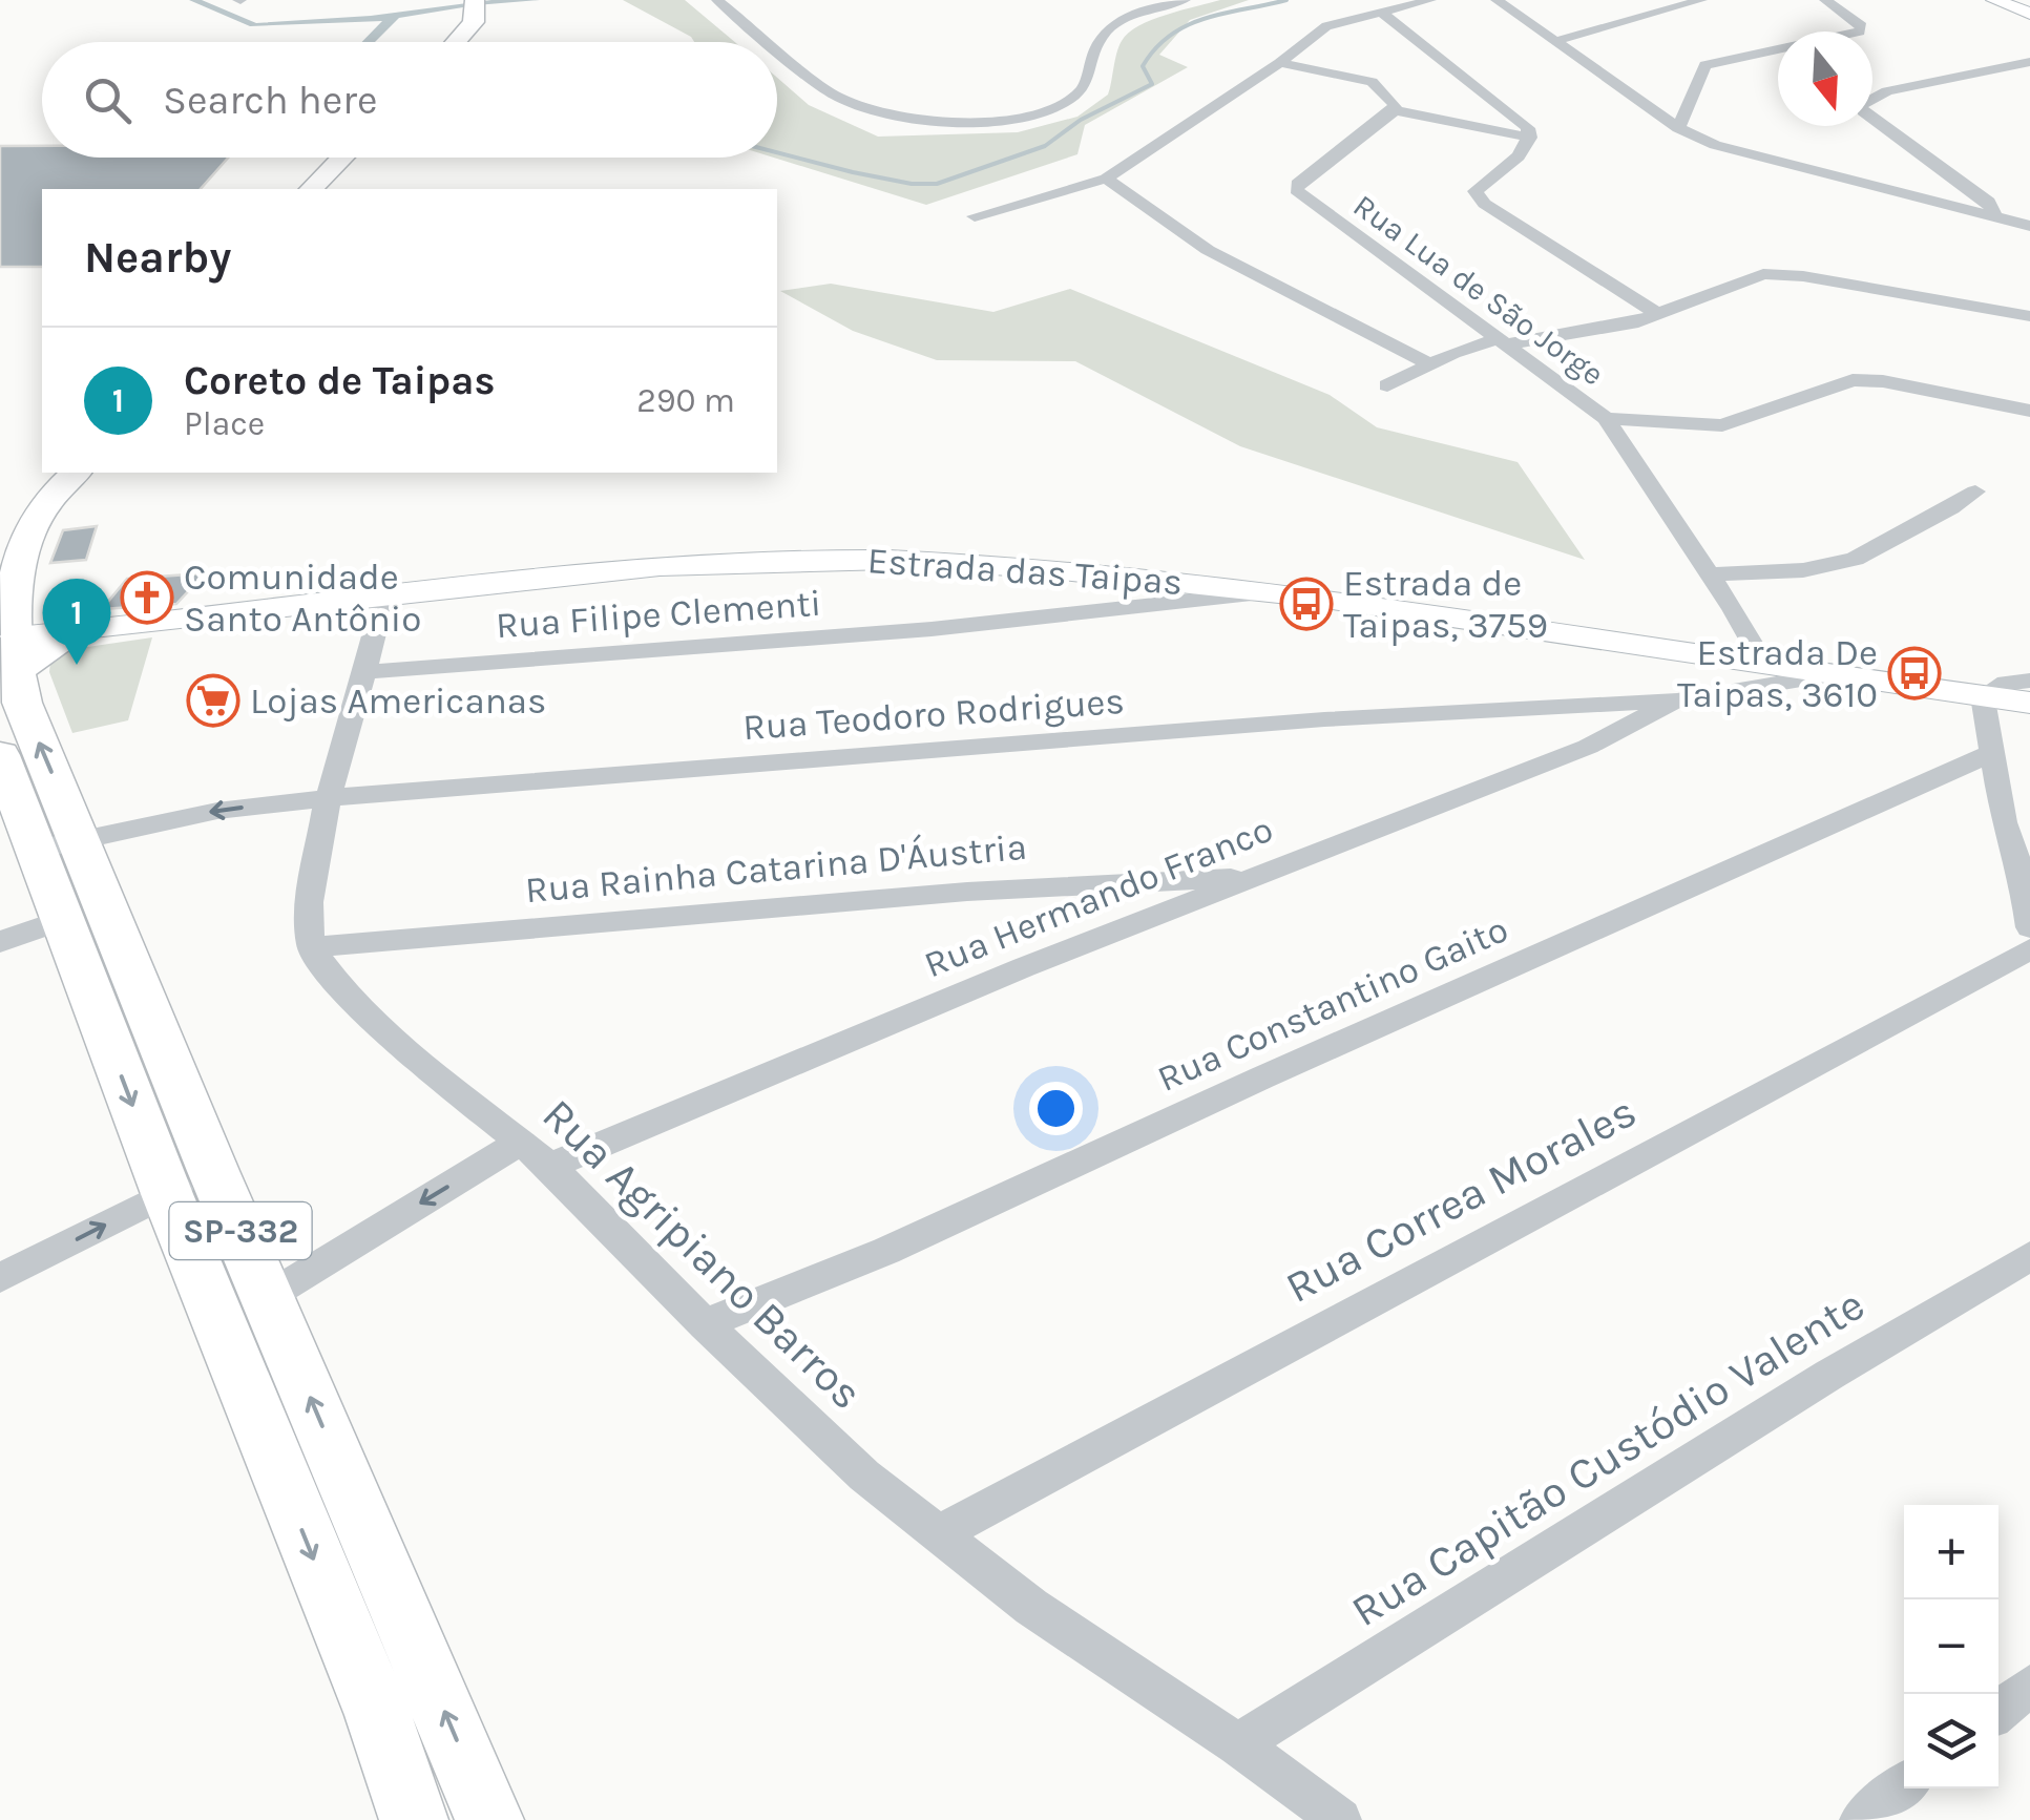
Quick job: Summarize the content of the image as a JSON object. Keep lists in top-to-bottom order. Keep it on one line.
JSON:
{"streets":{"main road":["Estrada das Taipas","SP-332"],"street":["Rua Lua de São Jorge","Rua Filipe Clementi","Rua Teodoro Rodrigues","Rua Rainha Catarina D'Áustria","Rua Hermando Franco","Rua Constantino Gaito","Rua Correa Morales","Rua Agripiano Barros","Rua Capitão Custódio Valente"]},"crossings":[["Rua Lua de São Jorge","Estrada das Taipas"],["Estrada das Taipas","Rua Filipe Clementi"],["Estrada das Taipas","Rua Teodoro Rodrigues"],["Rua Teodoro Rodrigues","Rua Hermando Franco"],["Rua Teodoro Rodrigues","SP-332"],["Rua Rainha Catarina D'Áustria","Rua Hermando Franco"],["Rua Rainha Catarina D'Áustria","Rua Agripiano Barros"],["Rua Hermando Franco","Rua Agripiano Barros"],["Rua Constantino Gaito","Rua Agripiano Barros"],["Rua Correa Morales","Rua Agripiano Barros"],["Rua Agripiano Barros","Rua Capitão Custódio Valente"]],"places":{"church":["Comunidade Santo Antônio"],"bus stop":["Estrada de Taipas, 3759","Estrada De Taipas, 3610"],"supermarket":["Lojas Americanas"]},"north":"bottom","page":{"search":"Search here","heading":"Nearby","list":[{"mark":"1","name":"Coreto de Taipas","note":"Place","value":"290 m"}],"pins":"1","map_buttons":["+","−"]}}
